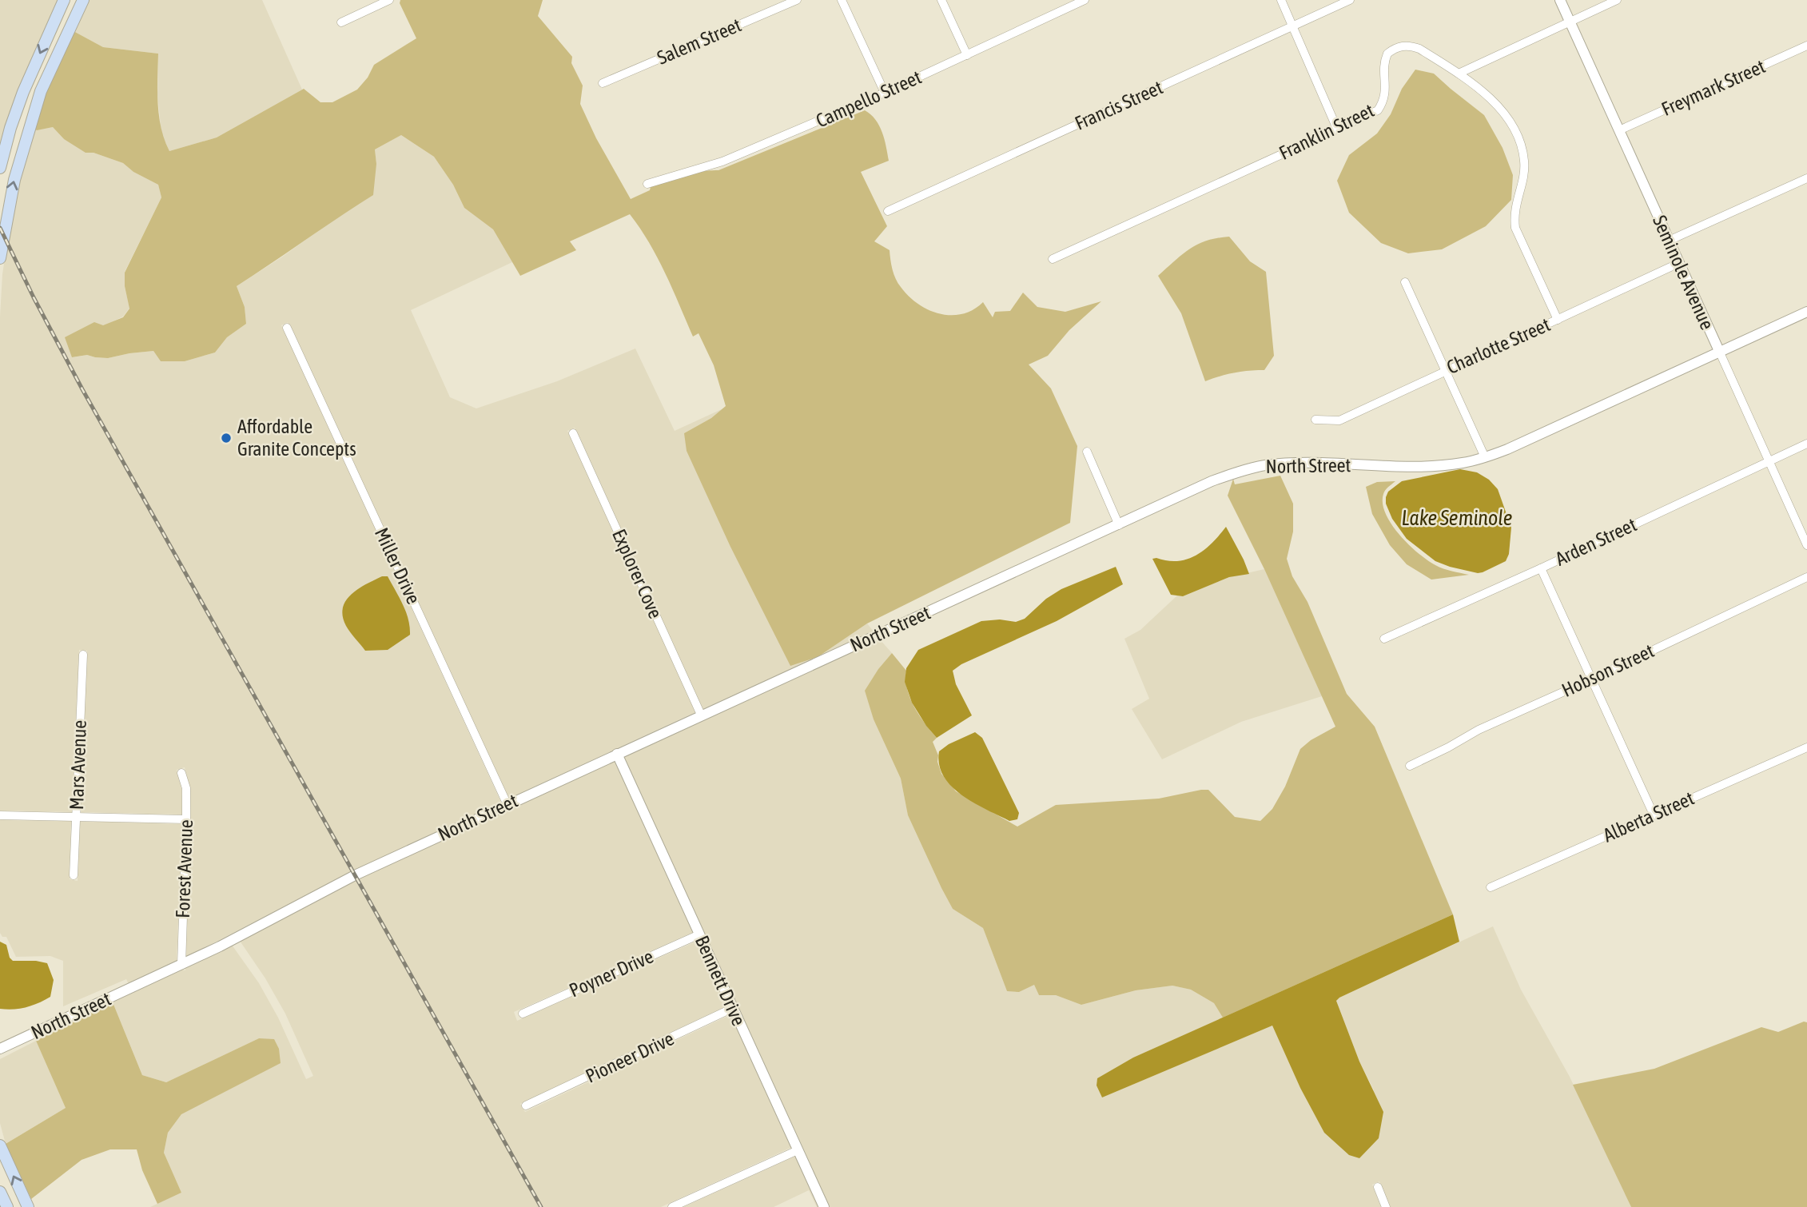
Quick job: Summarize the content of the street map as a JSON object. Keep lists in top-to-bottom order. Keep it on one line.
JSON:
{"streets":{"street":["Salem Street","Freymark Street","Campello Street","Francis Street","Franklin Street","Seminole Avenue","Charlotte Street","North Street","Arden Street","Miller Drive","Explorer Cove","Hobson Street","Mars Avenue","Alberta Street","Forest Avenue","Poyner Drive","Bennett Drive","Pioneer Drive"]},"crossings":[["Freymark Street","Seminole Avenue"],["Seminole Avenue","Charlotte Street"],["Seminole Avenue","North Street"],["Seminole Avenue","Arden Street"],["North Street","Miller Drive"],["North Street","Explorer Cove"],["North Street","Forest Avenue"],["North Street","Bennett Drive"],["Poyner Drive","Bennett Drive"],["Bennett Drive","Pioneer Drive"]],"water":["Lake Seminole"],"places":["Affordable Granite Concepts"]}
